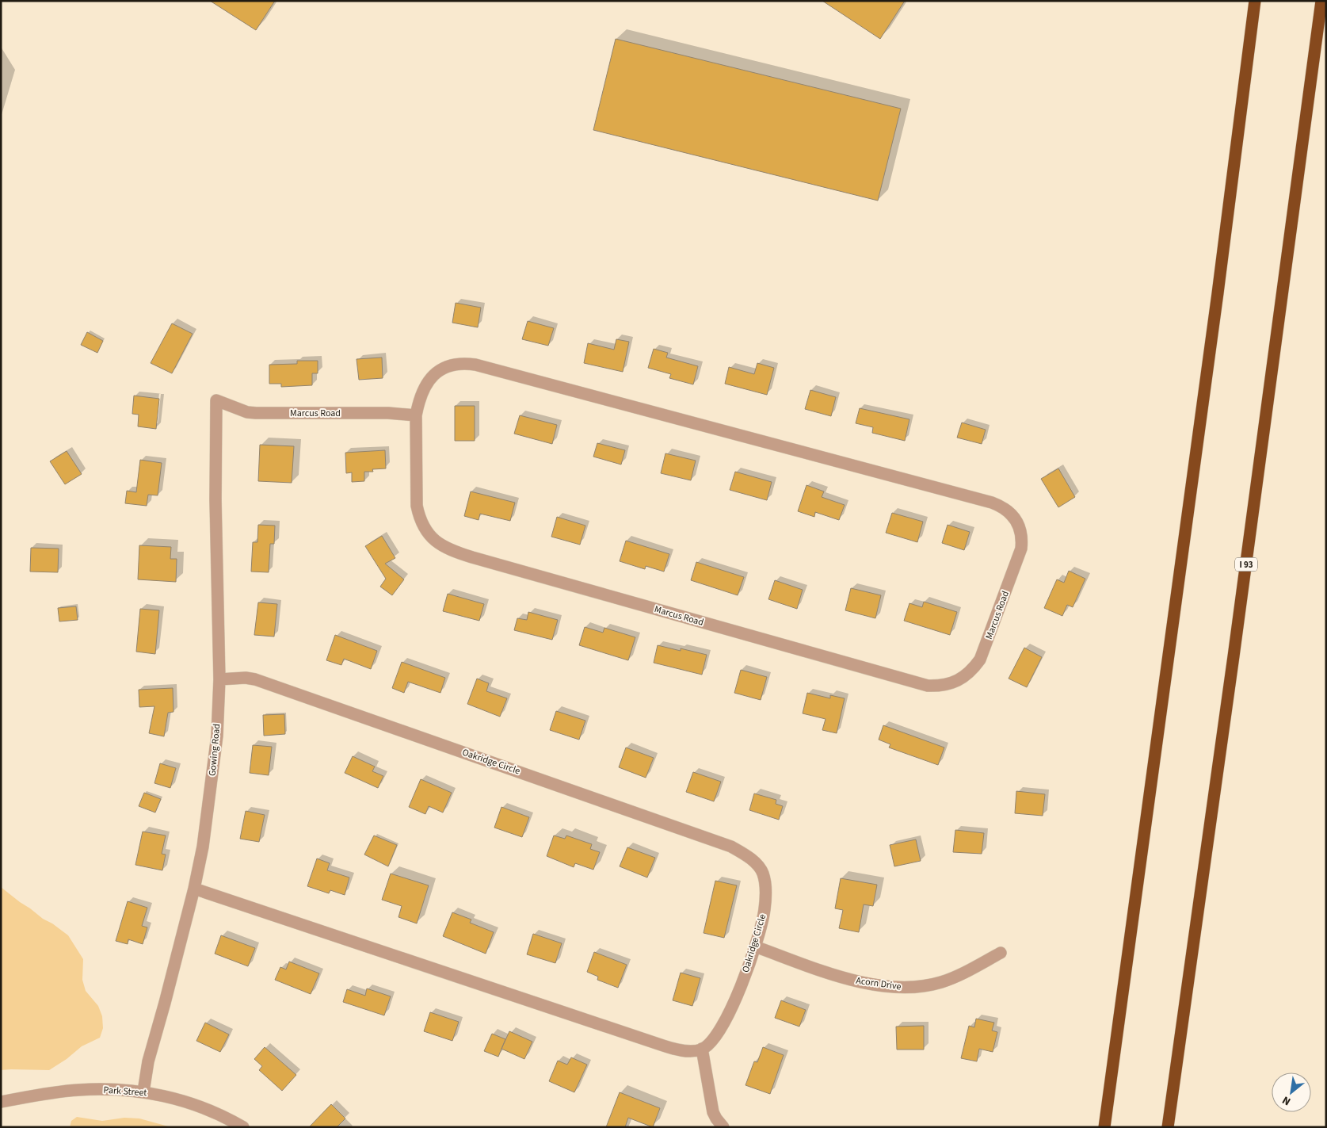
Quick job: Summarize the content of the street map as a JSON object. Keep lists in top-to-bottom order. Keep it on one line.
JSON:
{"streets":{"highway":["I 93"],"street":["Marcus Road","Gowing Road","Oakridge Circle","Acorn Drive","Park Street"]},"crossings":[["Marcus Road","Gowing Road"],["Gowing Road","Oakridge Circle"],["Gowing Road","Park Street"],["Oakridge Circle","Acorn Drive"]],"north":"bottom left"}
